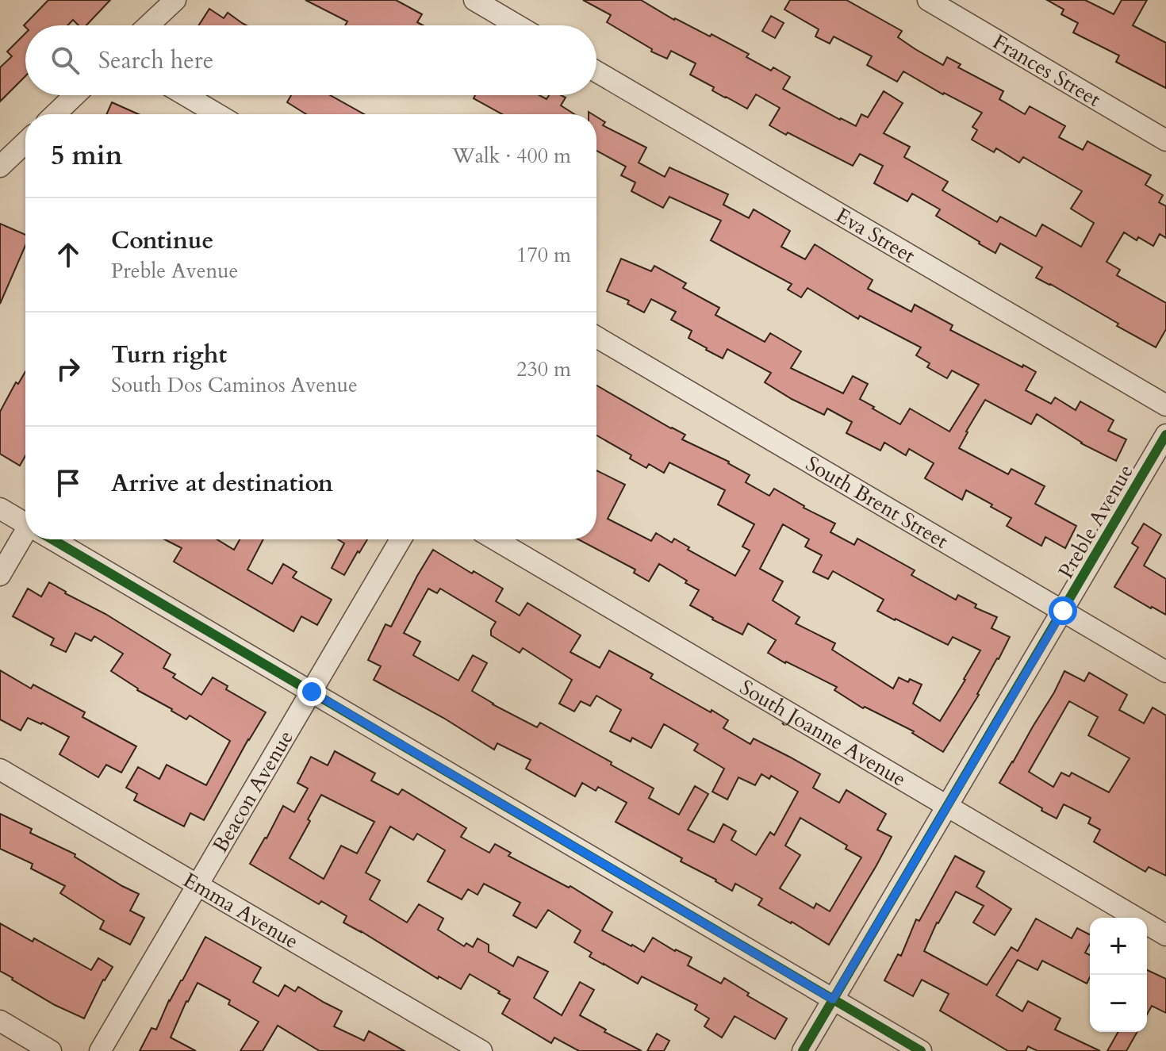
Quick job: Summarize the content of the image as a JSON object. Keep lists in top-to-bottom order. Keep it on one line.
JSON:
{"streets":{"street":["Frances Street","Eva Street","South Brent Street","Preble Avenue","South Joanne Avenue","Beacon Avenue","Emma Avenue"]},"crossings":[["South Brent Street","Preble Avenue"],["Preble Avenue","South Joanne Avenue"],["Beacon Avenue","Emma Avenue"]],"page":{"search":"Search here","heading":["5 min","Walk · 400 m"],"list":[["Continue","Preble Avenue","170 m"],["Turn right","South Dos Caminos Avenue","230 m"],"Arrive at destination"],"map_buttons":["+","−"]}}
